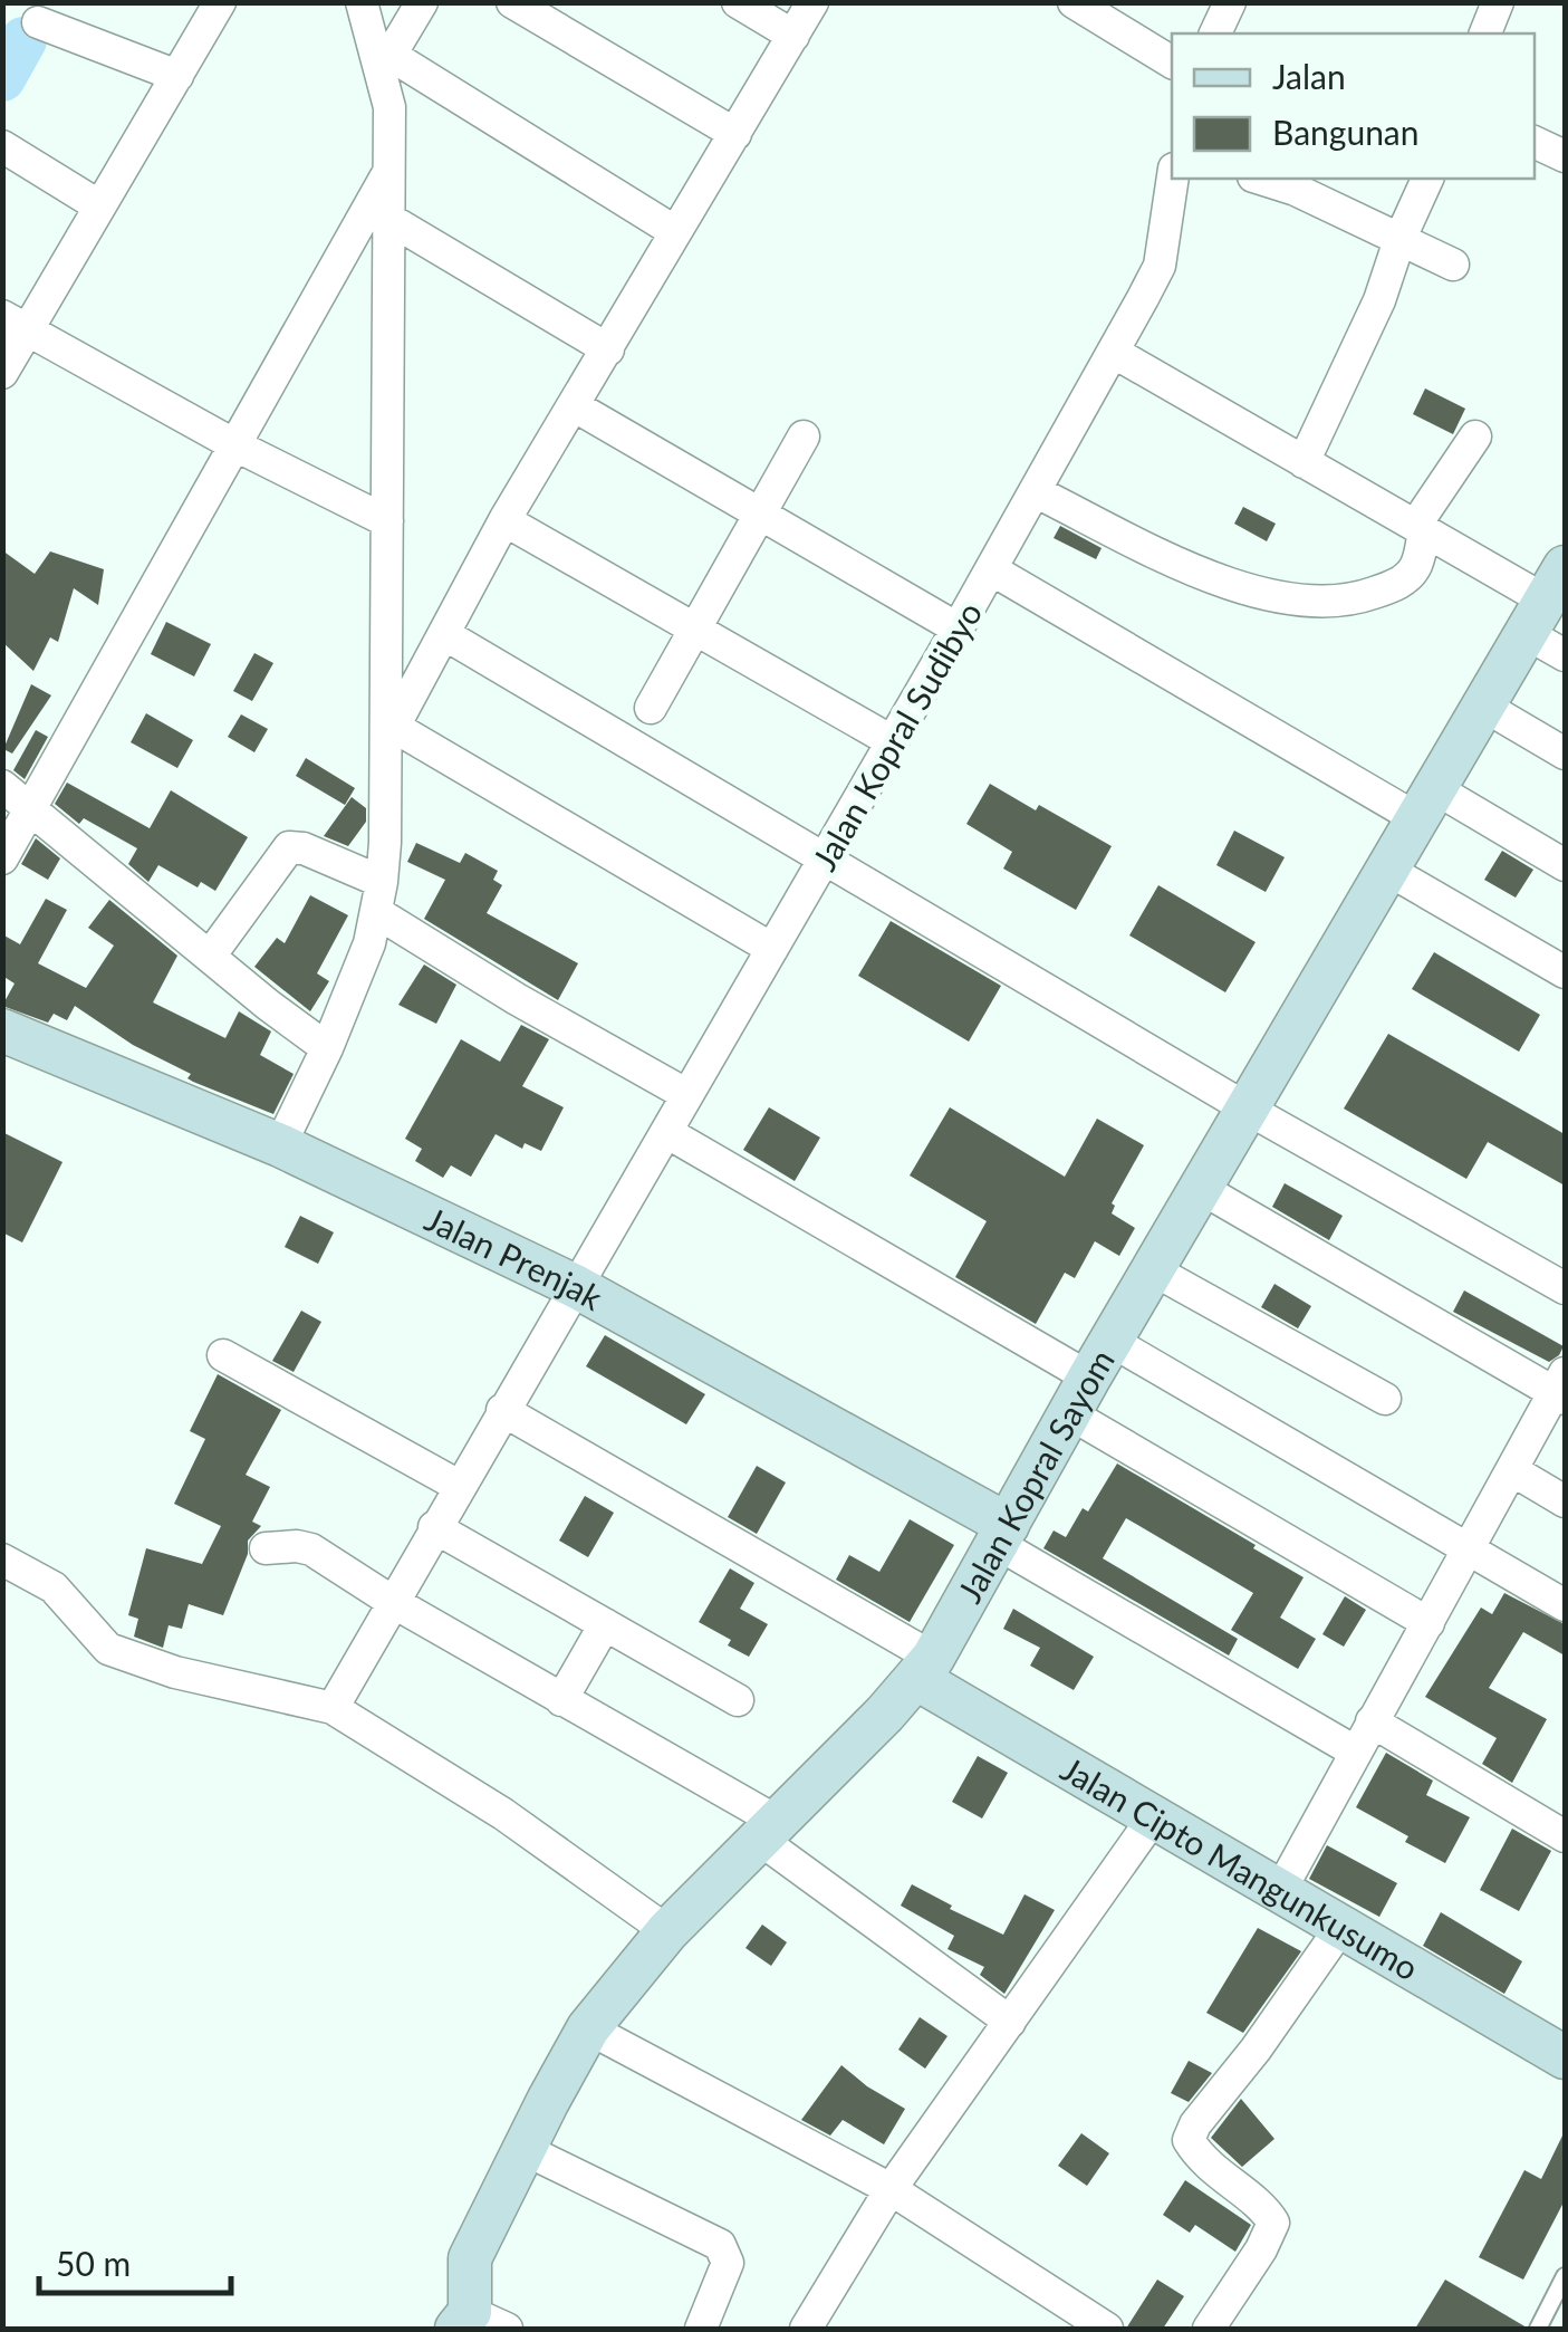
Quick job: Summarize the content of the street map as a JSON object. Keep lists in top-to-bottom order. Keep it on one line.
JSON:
{"streets":{"street":["Jalan Kopral Sudibyo","Jalan Prenjak","Jalan Kopral Sayom","Jalan Cipto Mangunkusumo"]},"crossings":[["Jalan Kopral Sudibyo","Jalan Prenjak"],["Jalan Prenjak","Jalan Kopral Sayom"],["Jalan Kopral Sayom","Jalan Cipto Mangunkusumo"]],"legend":["Jalan","Bangunan"],"scale_bar":"50 m"}
